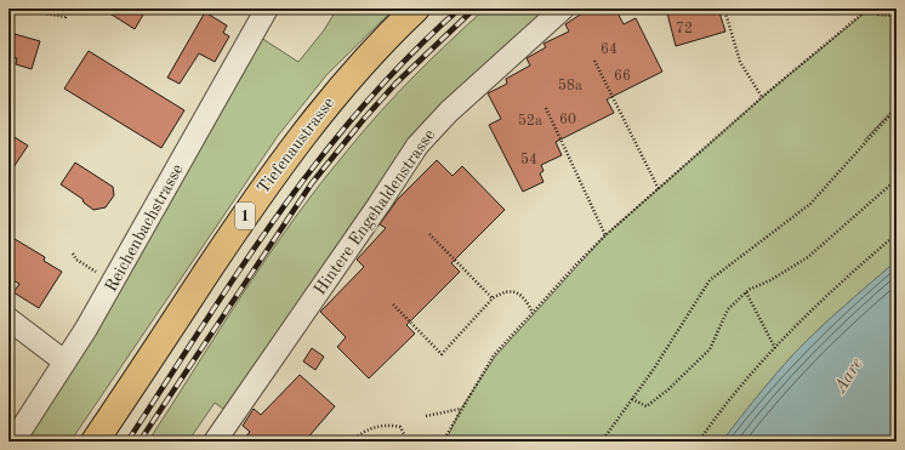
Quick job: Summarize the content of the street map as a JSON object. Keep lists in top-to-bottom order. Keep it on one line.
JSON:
{"streets":{"main road":["Tiefenaustrasse","1"],"street":["Hintere Engehaldenstrasse","Reichenbachstrasse"]},"water":["Aare"],"house_numbers":["72","64","66","58a","60","52a","54"]}
